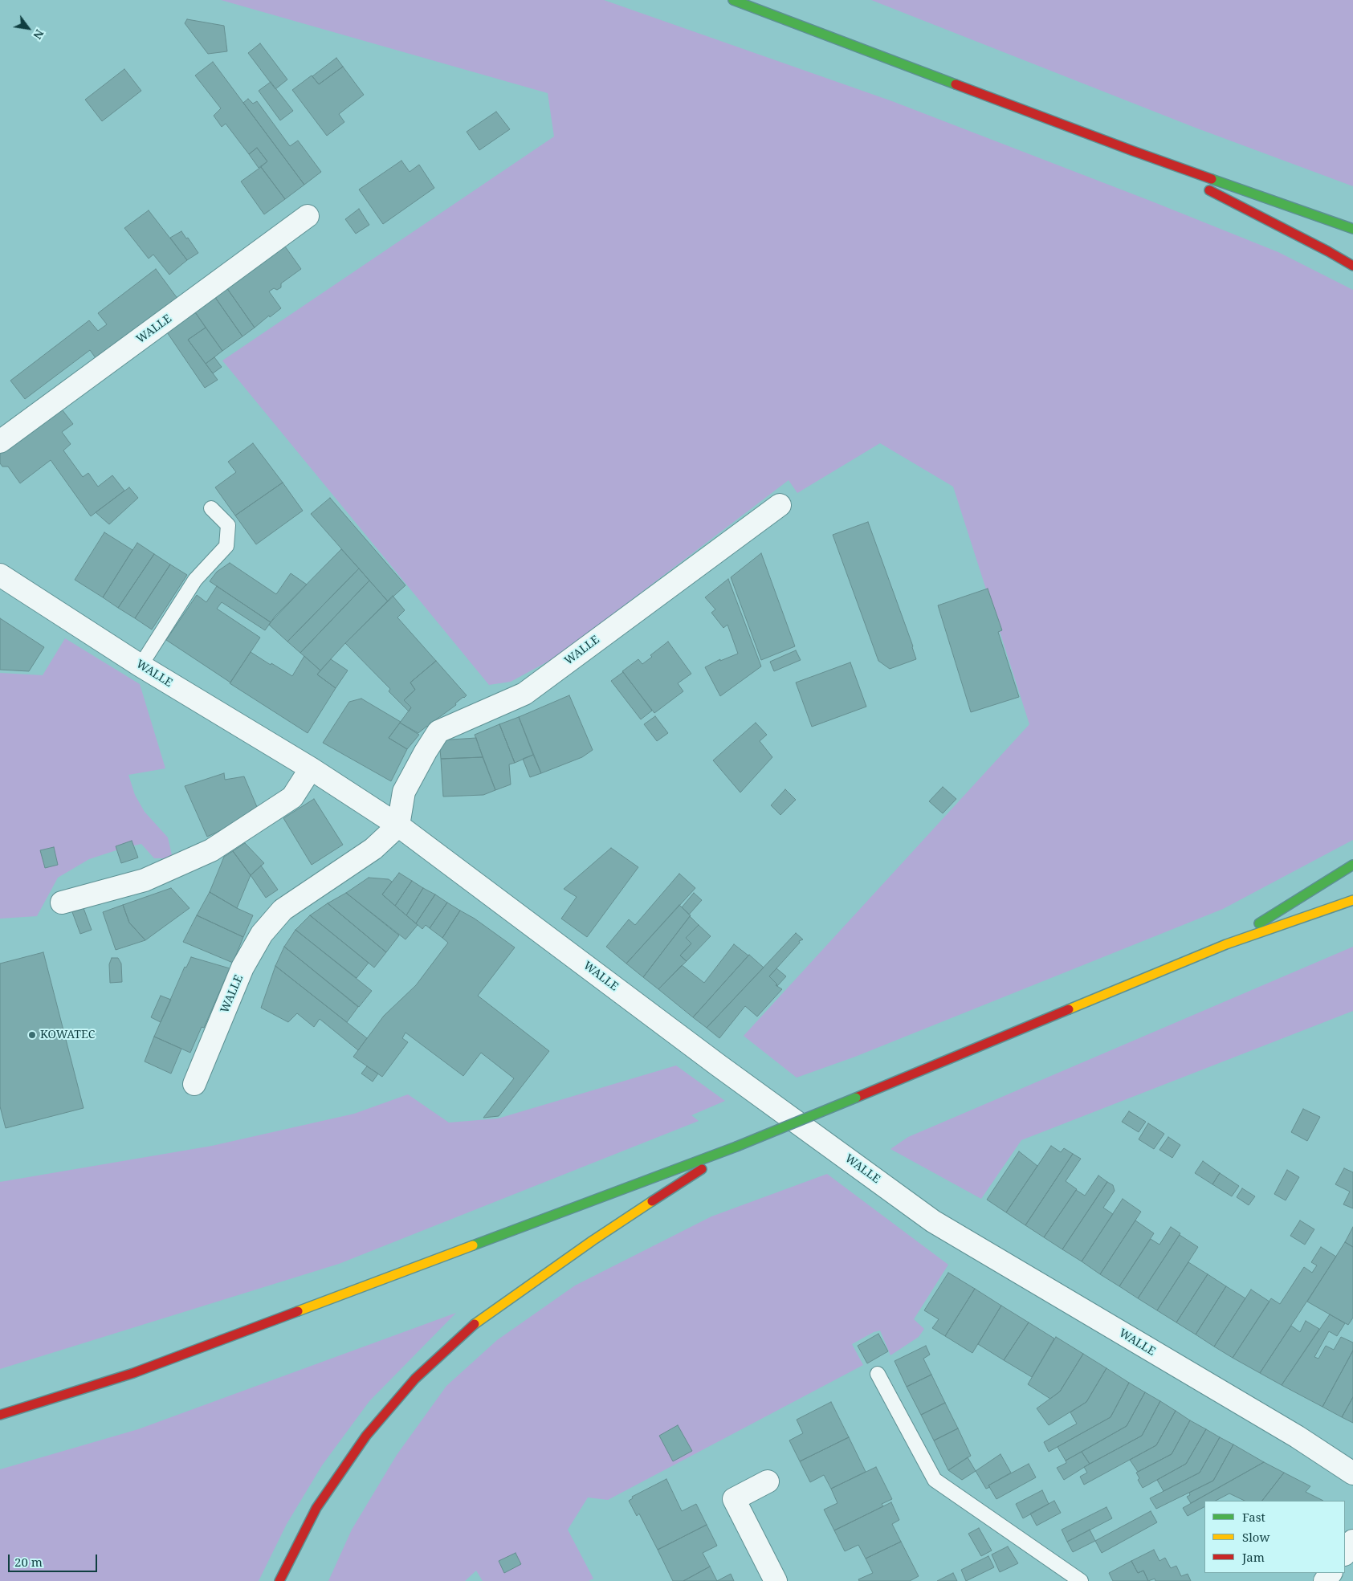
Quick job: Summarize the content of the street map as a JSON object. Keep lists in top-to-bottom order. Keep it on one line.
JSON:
{"streets":{"street":["WALLE"]},"places":["KOWATEC"],"legend":["Fast","Slow","Jam"],"scale_bar":"20 m","north":"bottom right"}
